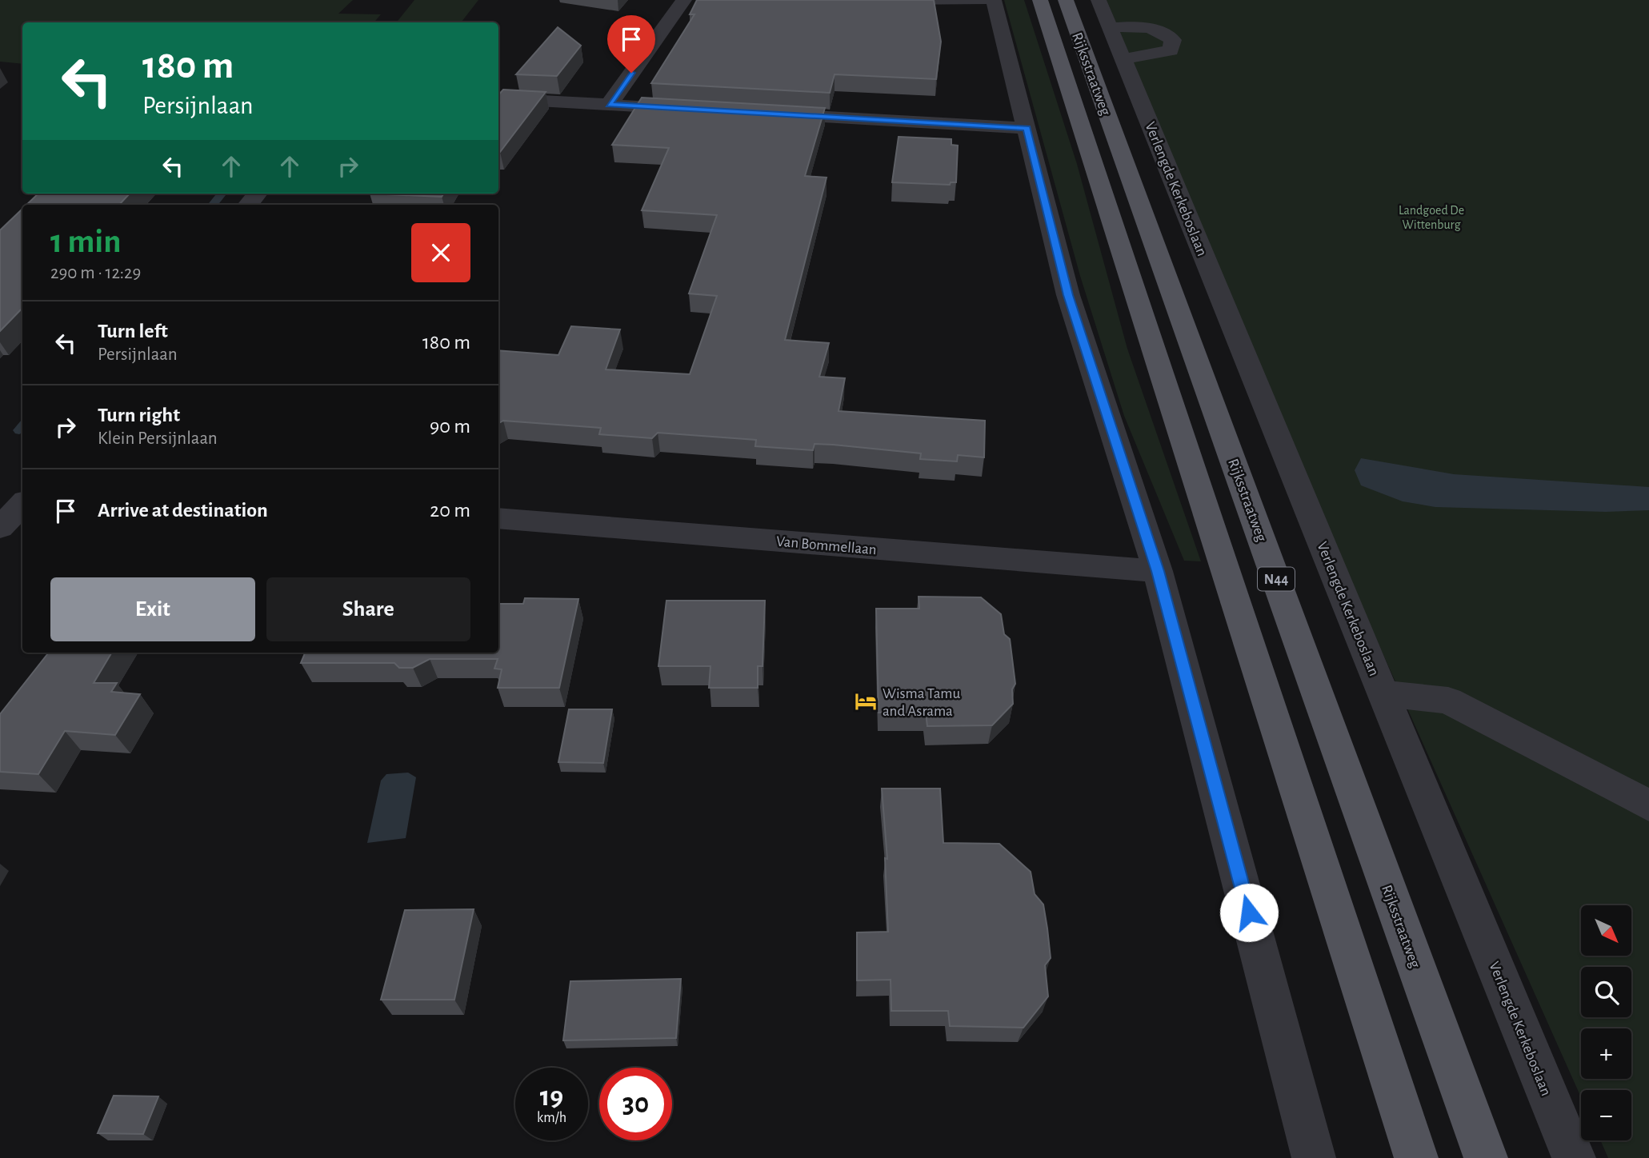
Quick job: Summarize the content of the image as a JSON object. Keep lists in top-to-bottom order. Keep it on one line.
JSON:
{"streets":{"main road":["Rijksstraatweg","N44"],"street":["Verlengde Kerkeboslaan","Van Bommellaan"]},"parks":["Landgoed De Wittenburg"],"places":{"hotel":["Wisma Tamu and Asrama"]},"north":"bottom right","page":{"turn":["180 m","Persijnlaan"],"heading":["1 min","290 m · 12:29"],"list":[{"name":"Turn left","note":"Persijnlaan","value":"180 m"},{"name":"Turn right","note":"Klein Persijnlaan","value":"90 m"},{"name":"Arrive at destination","value":"20 m"}],"buttons":["Exit","Share"],"map_buttons":["+","−"],"speed":"19 km/h","limit":"30"}}
